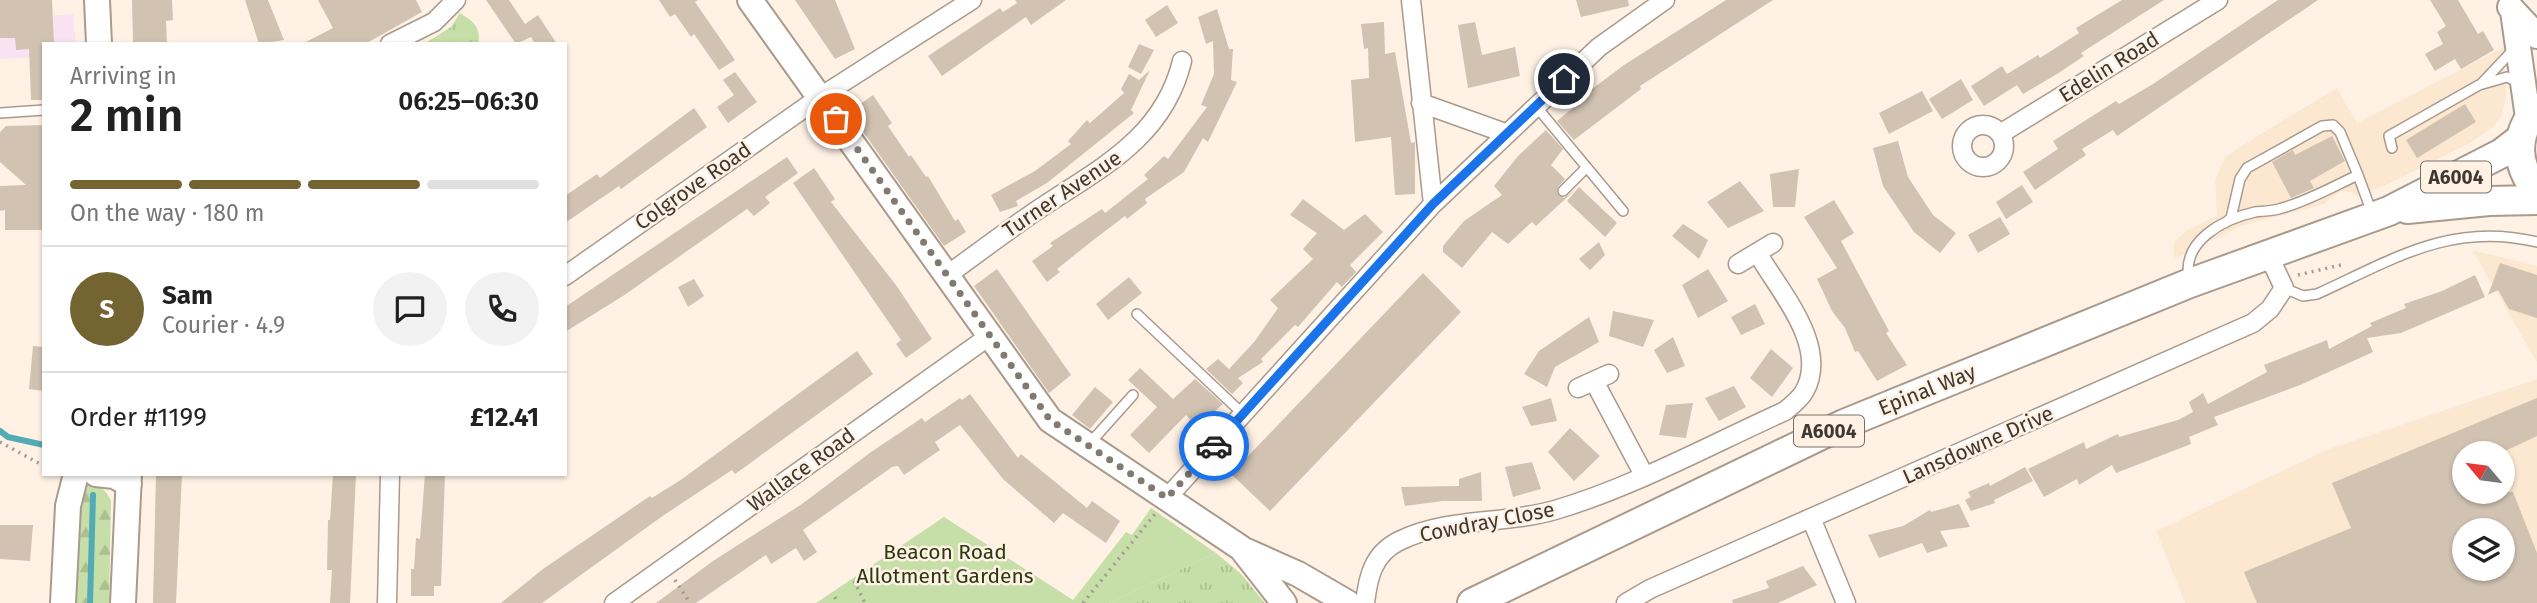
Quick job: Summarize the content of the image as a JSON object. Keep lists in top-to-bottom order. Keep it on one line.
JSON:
{"streets":{"main road":["A6004","Epinal Way"],"street":["Edelin Road","Colgrove Road","Turner Avenue","Lansdowne Drive","Wallace Road","Cowdray Close"]},"crossings":[["A6004","Epinal Way"]],"parks":["Beacon Road Allotment Gardens"],"north":"top left","page":{"heading":["2 min","Arriving in","06:25–06:30"],"panel":["Sam","Courier · 4.9","Order #1199","£12.41"],"bar":"On the way · 180 m","round":"S"}}
